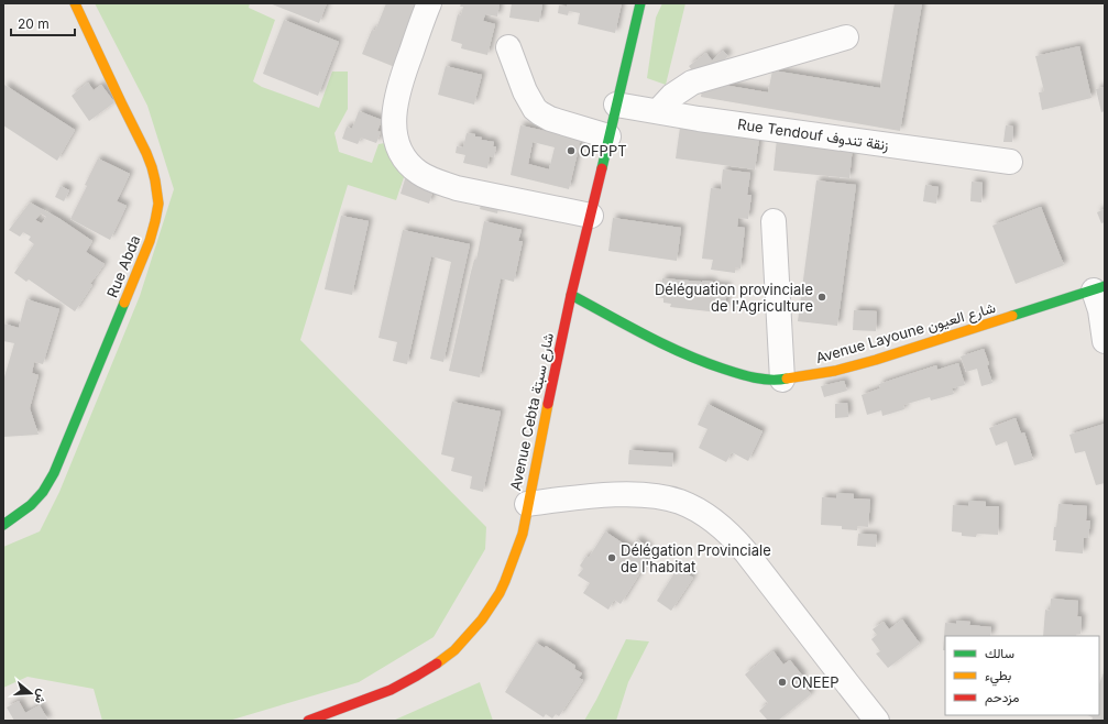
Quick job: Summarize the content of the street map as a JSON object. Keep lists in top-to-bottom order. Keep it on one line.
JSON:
{"streets":{"street":["Rue Tendouf زنقة تندوف","Rue Abda","Avenue Layoune شارع العيون","Avenue Cebta شارع سبتة"]},"crossings":[["Rue Tendouf زنقة تندوف","Avenue Cebta شارع سبتة"],["Avenue Layoune شارع العيون","Avenue Cebta شارع سبتة"]],"places":["OFPPT","Déléguation provinciale de l'Agriculture","Délégation Provinciale de l'habitat","ONEEP"],"legend":["سالك","بطيء","مزدحم"],"scale_bar":"20 m","north":"right"}
